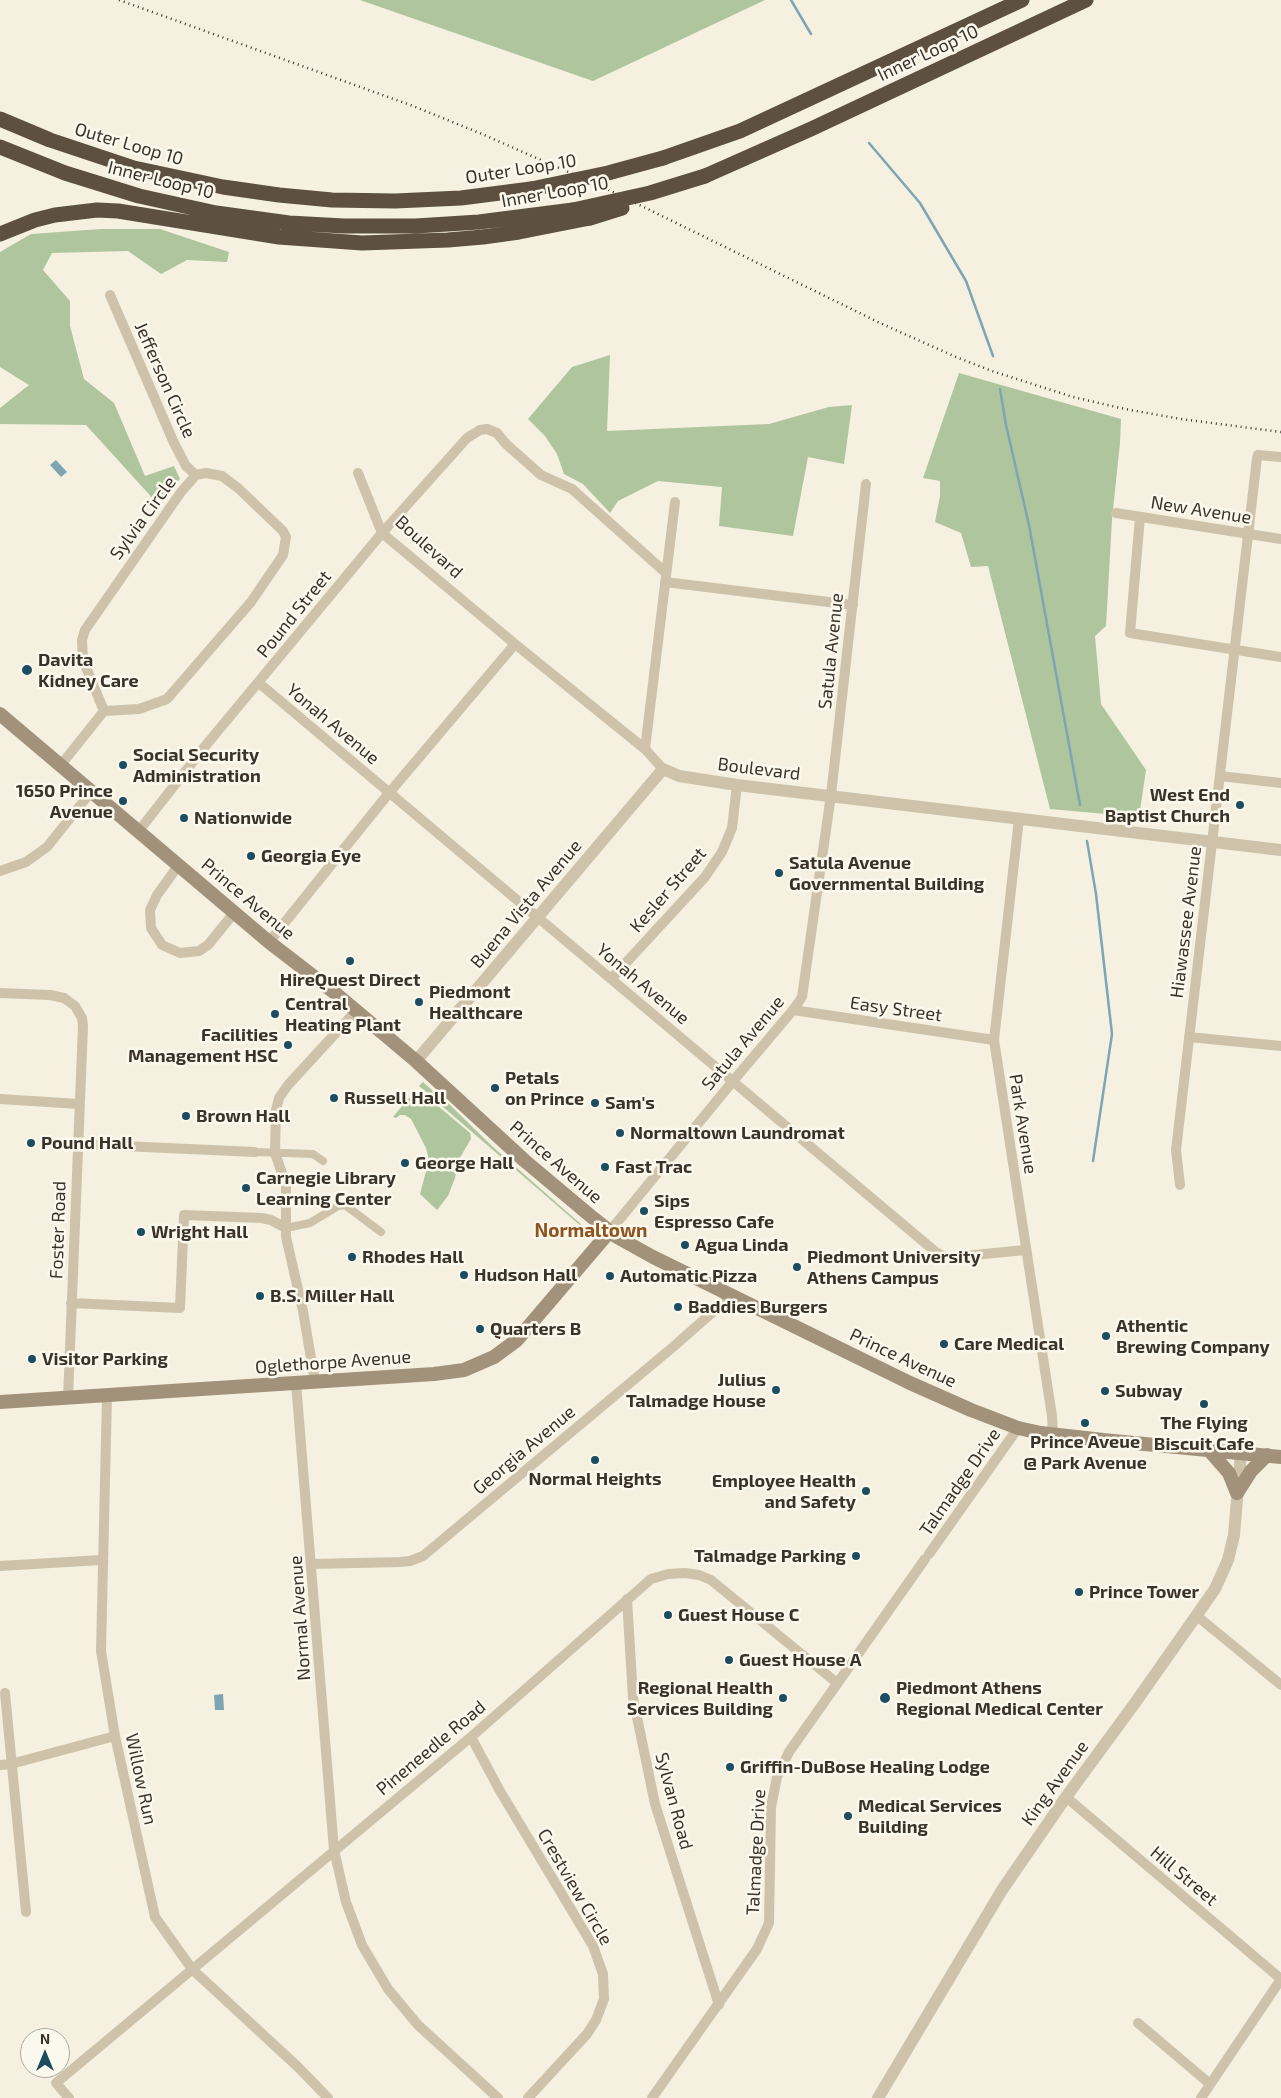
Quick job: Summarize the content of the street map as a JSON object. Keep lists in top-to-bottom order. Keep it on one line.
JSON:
{"streets":{"highway":["Inner Loop 10","Outer Loop 10"],"main road":["Prince Avenue","Oglethorpe Avenue"],"street":["Jefferson Circle","New Avenue","Sylvia Circle","Boulevard","Pound Street","Satula Avenue","Yonah Avenue","Kesler Street","Buena Vista Avenue","Hiawassee Avenue","Easy Street","Park Avenue","Foster Road","Georgia Avenue","Talmadge Drive","Normal Avenue","Pineneedle Road","Willow Run","King Avenue","Sylvan Road","Hill Street","Crestview Circle"]},"crossings":[["Jefferson Circle","Sylvia Circle"],["New Avenue","Hiawassee Avenue"],["Boulevard","Pound Street"],["Boulevard","Satula Avenue"],["Boulevard","Kesler Street"],["Boulevard","Buena Vista Avenue"],["Boulevard","Hiawassee Avenue"],["Boulevard","Park Avenue"],["Pound Street","Yonah Avenue"],["Pound Street","Prince Avenue"],["Satula Avenue","Yonah Avenue"],["Satula Avenue","Prince Avenue"],["Satula Avenue","Easy Street"],["Satula Avenue","Oglethorpe Avenue"],["Yonah Avenue","Kesler Street"],["Yonah Avenue","Buena Vista Avenue"],["Yonah Avenue","Park Avenue"],["Prince Avenue","Buena Vista Avenue"],["Prince Avenue","Park Avenue"],["Prince Avenue","Oglethorpe Avenue"],["Prince Avenue","Georgia Avenue"],["Prince Avenue","Talmadge Drive"],["Prince Avenue","King Avenue"],["Easy Street","Park Avenue"],["Foster Road","Oglethorpe Avenue"],["Oglethorpe Avenue","Normal Avenue"],["Oglethorpe Avenue","Willow Run"],["Georgia Avenue","Normal Avenue"],["Talmadge Drive","Pineneedle Road"],["Talmadge Drive","Sylvan Road"],["Normal Avenue","Pineneedle Road"],["Pineneedle Road","Willow Run"],["Pineneedle Road","Sylvan Road"],["Pineneedle Road","Crestview Circle"],["King Avenue","Hill Street"]],"districts":["Normaltown"],"places":["Davita Kidney Care","Social Security Administration","1650 Prince Avenue","West End Baptist Church","Nationwide","Georgia Eye","Satula Avenue Governmental Building","HireQuest Direct","Piedmont Healthcare","Central Heating Plant","Facilities Management HSC","Petals on Prince","Russell Hall","Sam's","Brown Hall","Normaltown Laundromat","Pound Hall","George Hall","Fast Trac","Carnegie Library Learning Center","Sips Espresso Cafe","Wright Hall","Agua Linda","Rhodes Hall","Piedmont University Athens Campus","Hudson Hall","Automatic Pizza","B.S. Miller Hall","Baddies Burgers","Quarters B","Athentic Brewing Company","Care Medical","Visitor Parking","Julius Talmadge House","Subway","The Flying Biscuit Cafe","Prince Aveue @ Park Avenue","Normal Heights","Employee Health and Safety","Talmadge Parking","Prince Tower","Guest House C","Guest House A","Regional Health Services Building","Piedmont Athens Regional Medical Center","Griffin-DuBose Healing Lodge","Medical Services Building"],"north":"top"}
